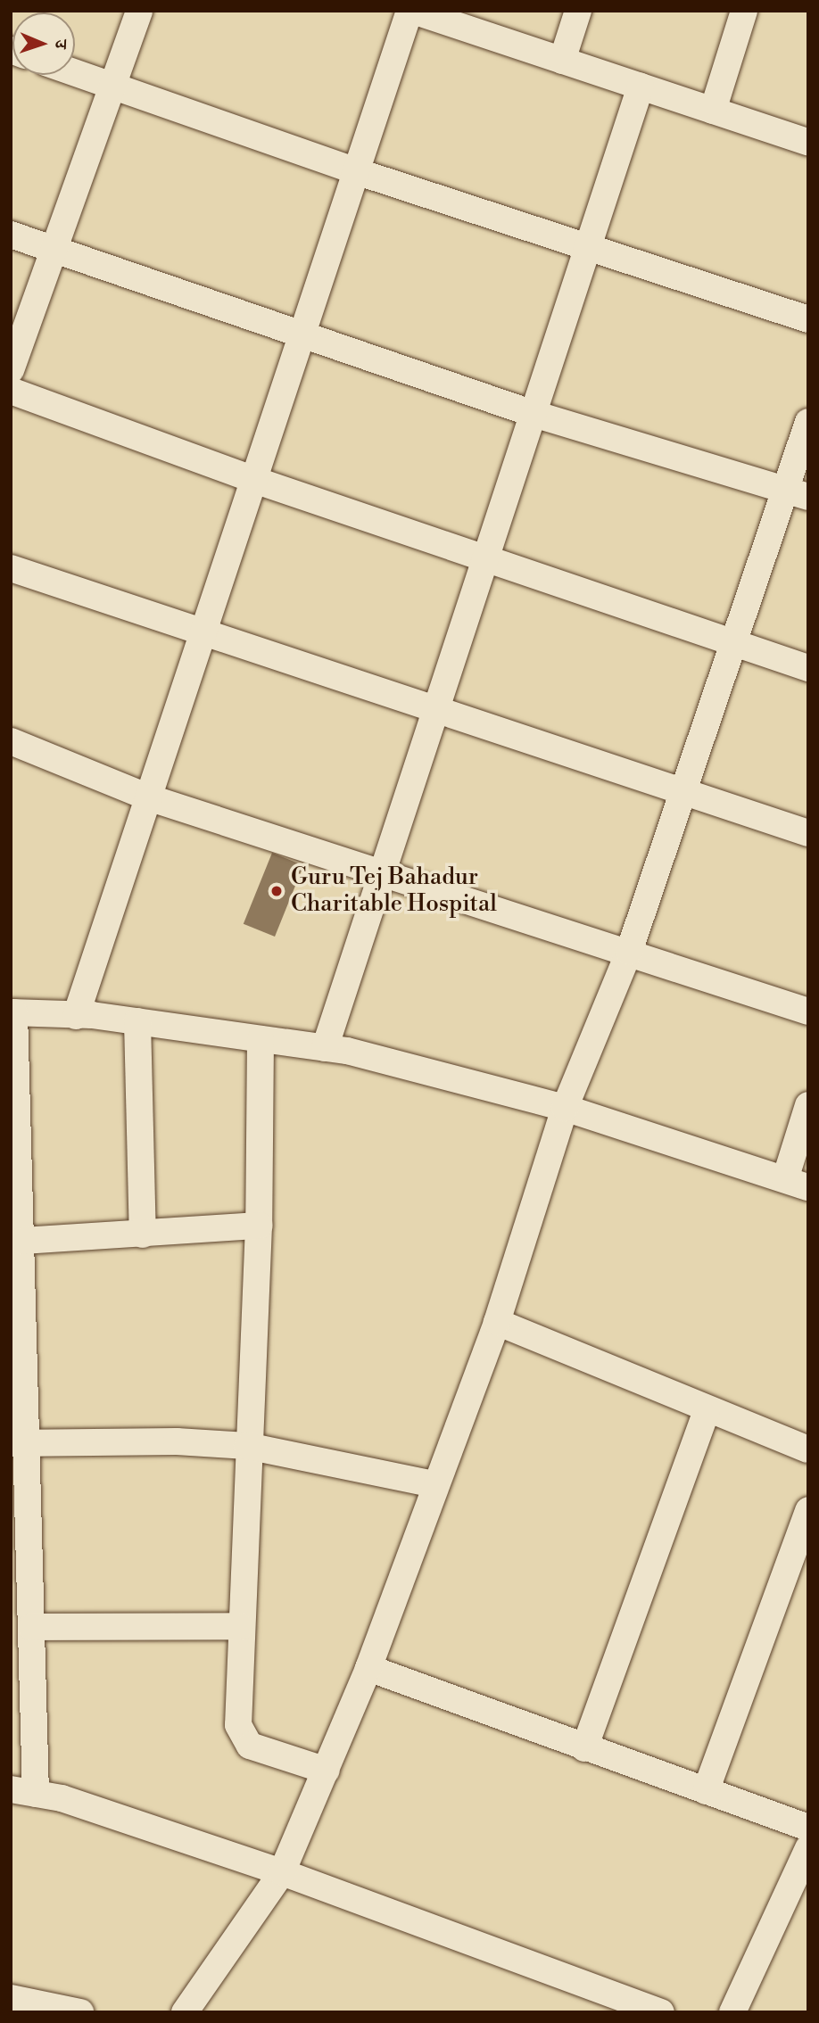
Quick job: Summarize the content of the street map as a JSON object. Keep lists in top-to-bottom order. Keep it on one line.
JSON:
{"places":["Guru Tej Bahadur Charitable Hospital"],"north":"right"}
